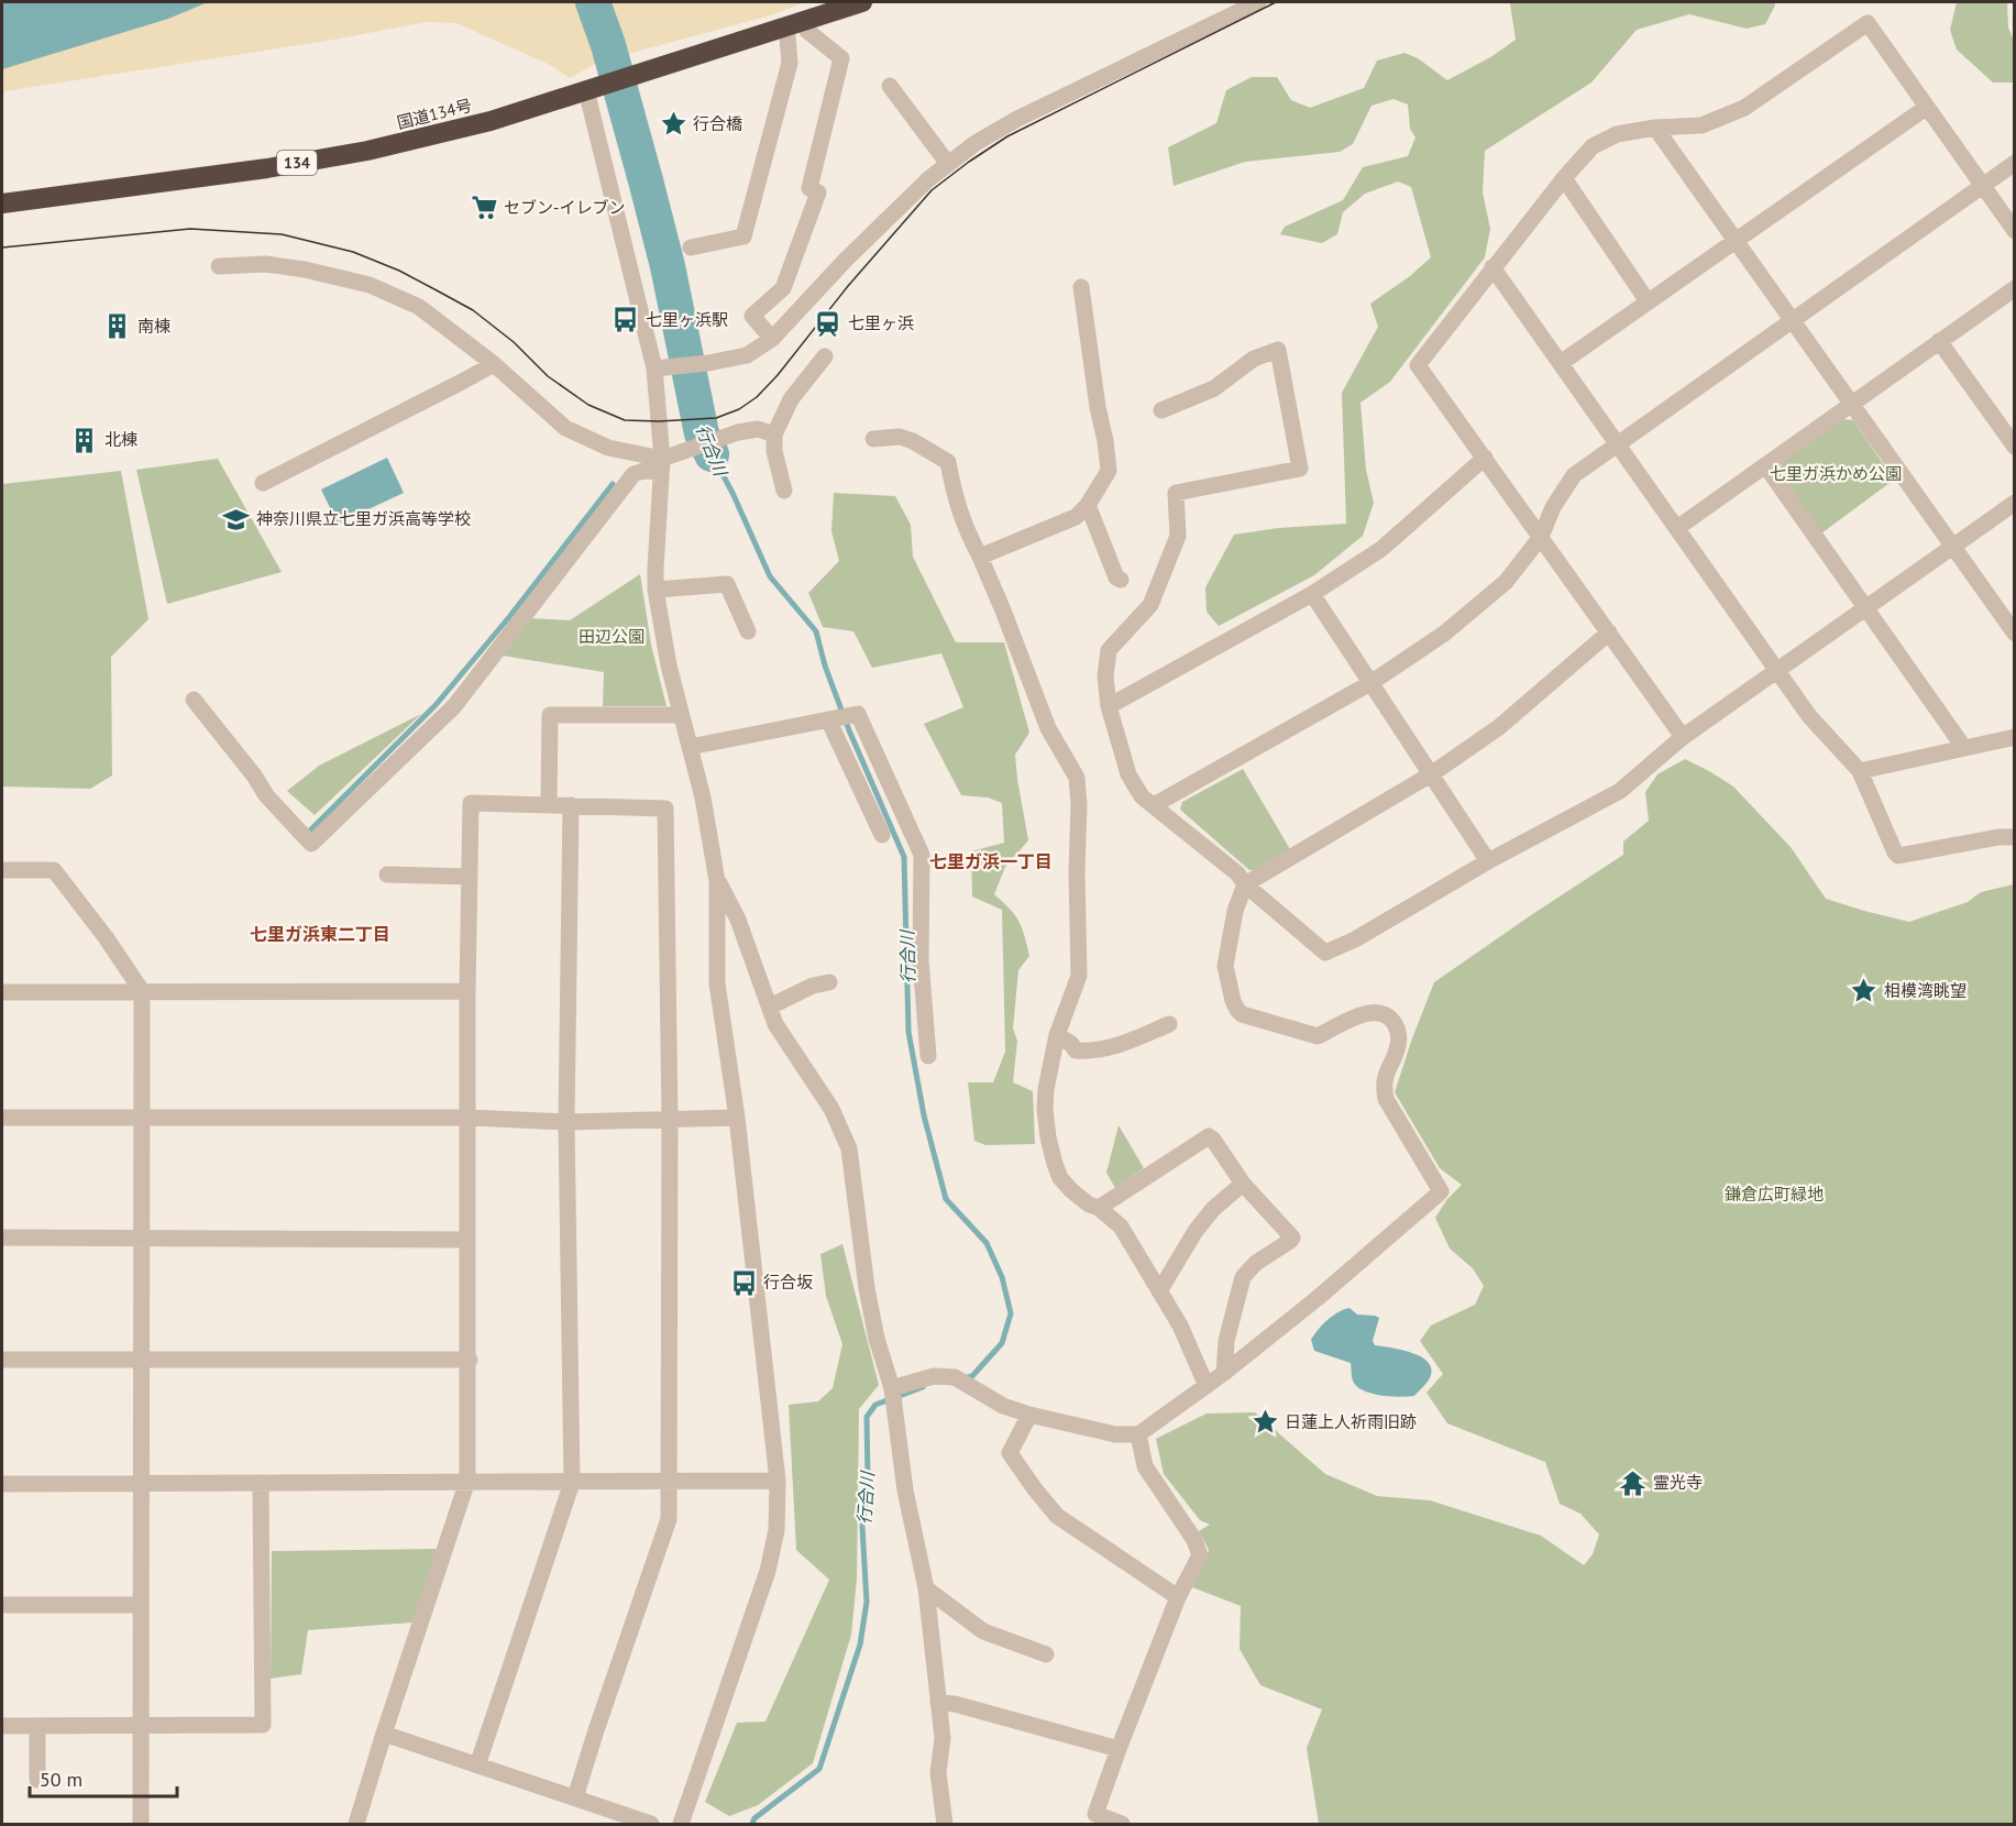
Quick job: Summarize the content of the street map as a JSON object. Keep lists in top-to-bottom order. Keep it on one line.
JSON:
{"streets":{"highway":["国道134号","134"]},"districts":["七里ガ浜一丁目","七里ガ浜東二丁目"],"water":["行合川"],"parks":["七里ガ浜かめ公園","田辺公園","鎌倉広町緑地"],"places":{"place":["行合橋","相模湾眺望","日蓮上人祈雨旧跡"],"supermarket":["セブン-イレブン"],"bus stop":["七里ヶ浜駅","行合坂"],"station":["七里ヶ浜"],"building":["南棟","北棟"],"school or university":["神奈川県立七里ガ浜高等学校"],"temple":["霊光寺"]},"scale_bar":"50 m"}
